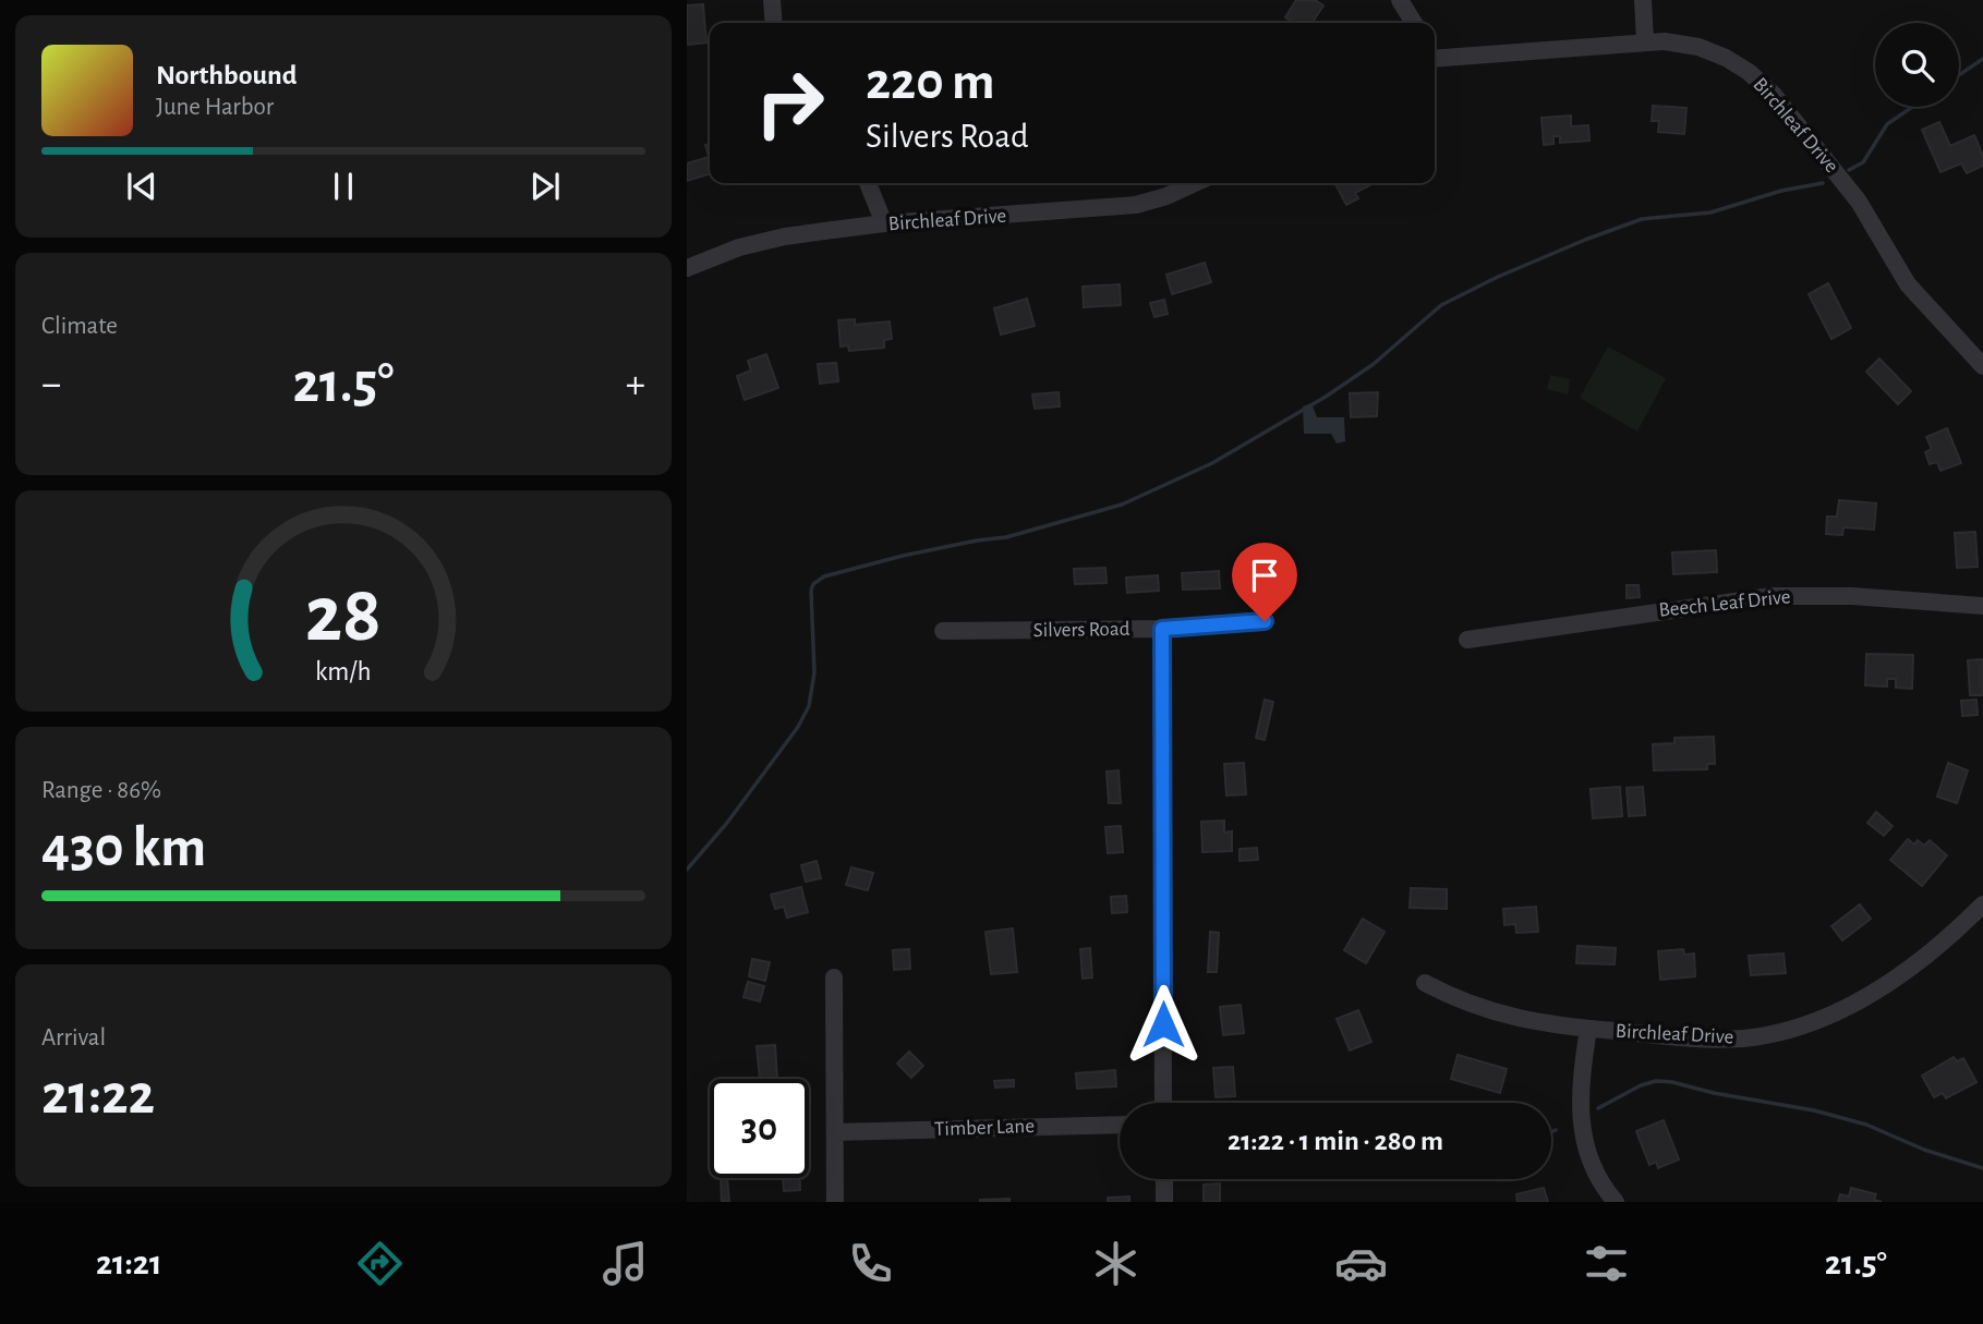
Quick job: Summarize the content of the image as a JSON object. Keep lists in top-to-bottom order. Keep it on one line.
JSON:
{"streets":{"street":["Birchleaf Drive","Beech Leaf Drive","Silvers Road","Timber Lane"]},"page":{"turn":["220 m","Silvers Road"],"song":["Northbound","June Harbor"],"tile":["Climate",["Range · 86%","430 km"],["Arrival","21:22"]],"heat":["−","21.5°","+"],"limit":"30","trip":"21:22 · 1 min · 280 m","tabs":["21:21","21.5°"],"gauge":["28","km/h"]}}
